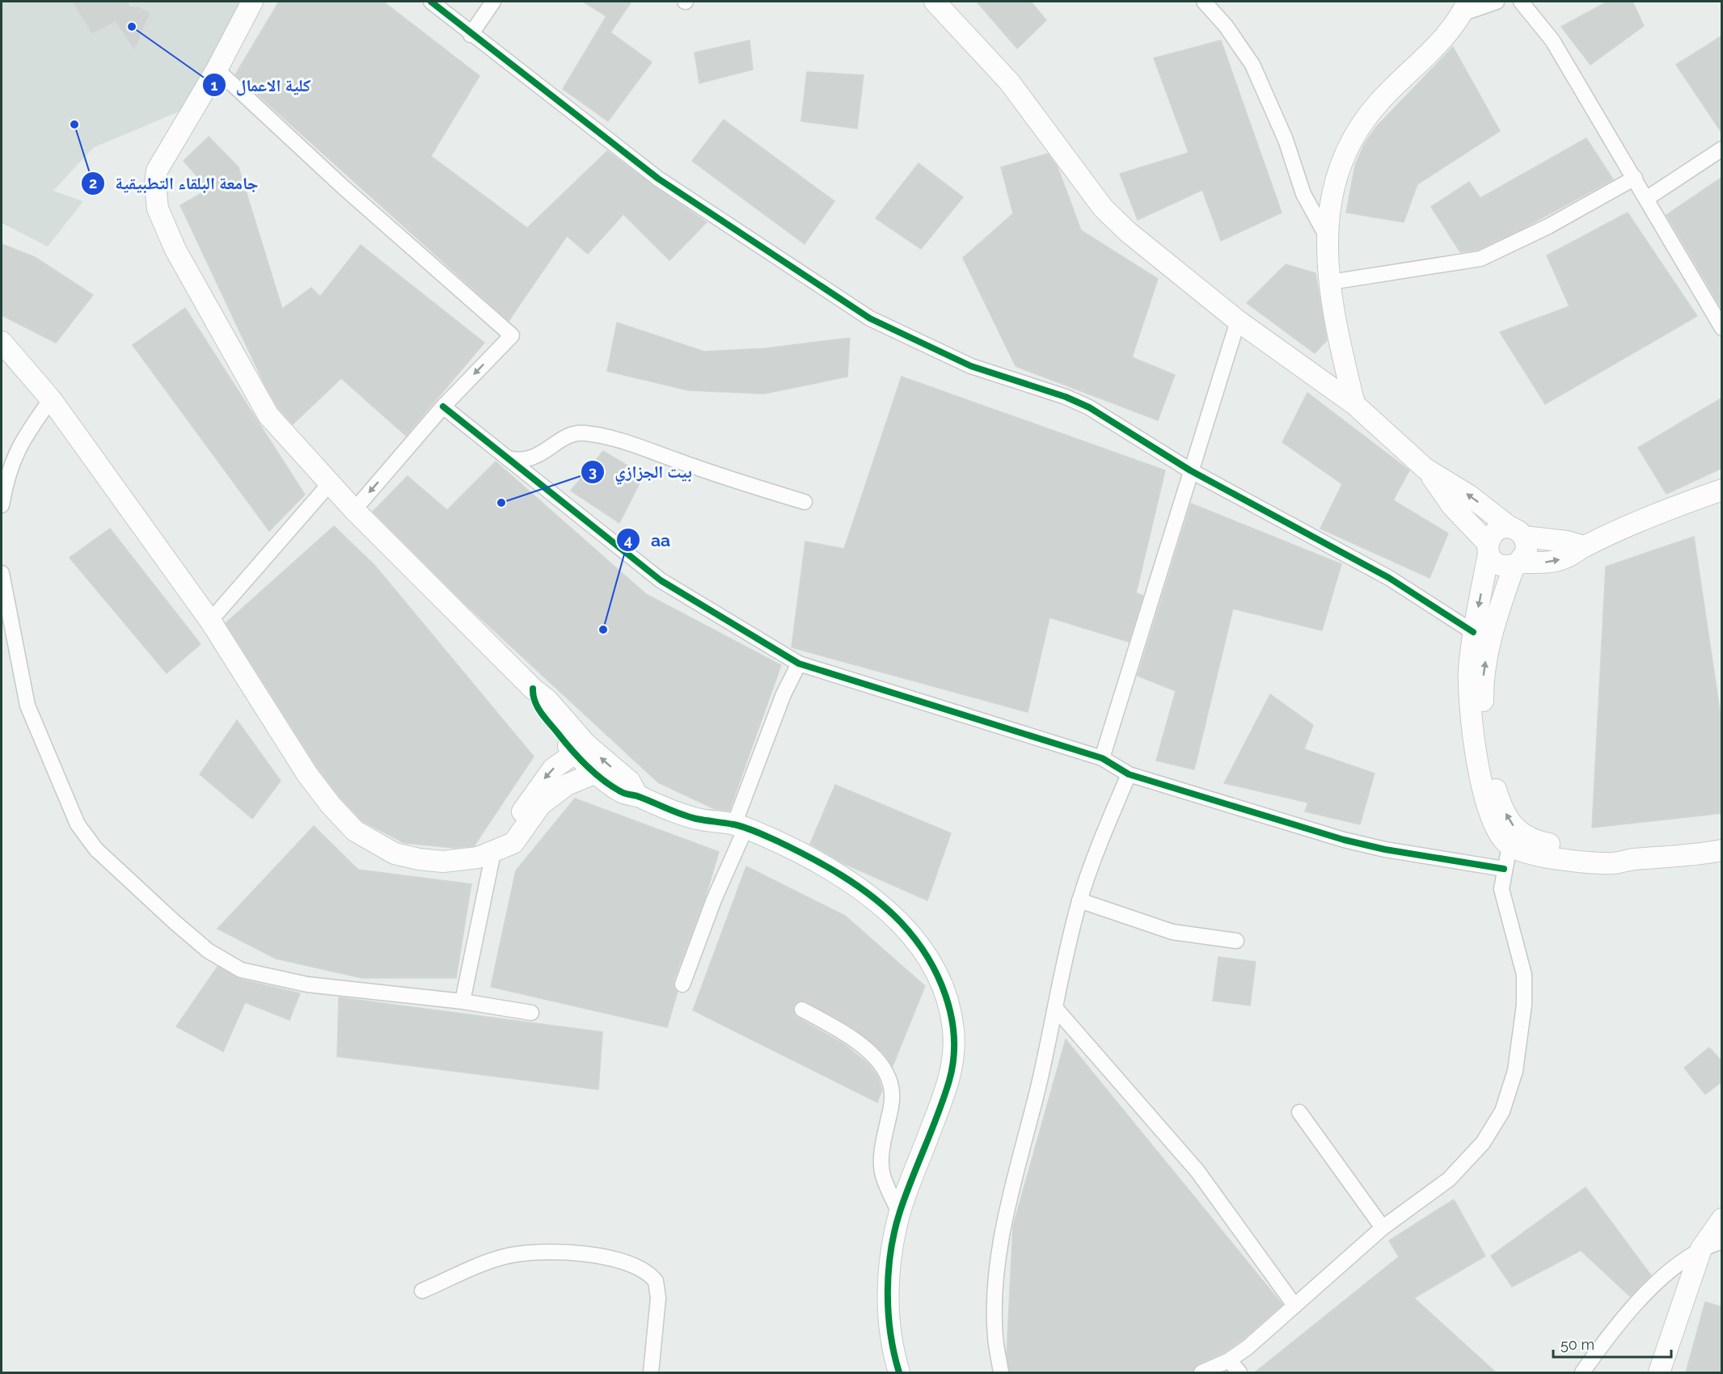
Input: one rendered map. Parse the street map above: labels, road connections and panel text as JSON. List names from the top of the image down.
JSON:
{
  "places": [
    "كلية الاعمال",
    "جامعة البلقاء التطبيقية",
    "بيت الجزازي",
    "aa"
  ],
  "scale_bar": "50 m"
}
